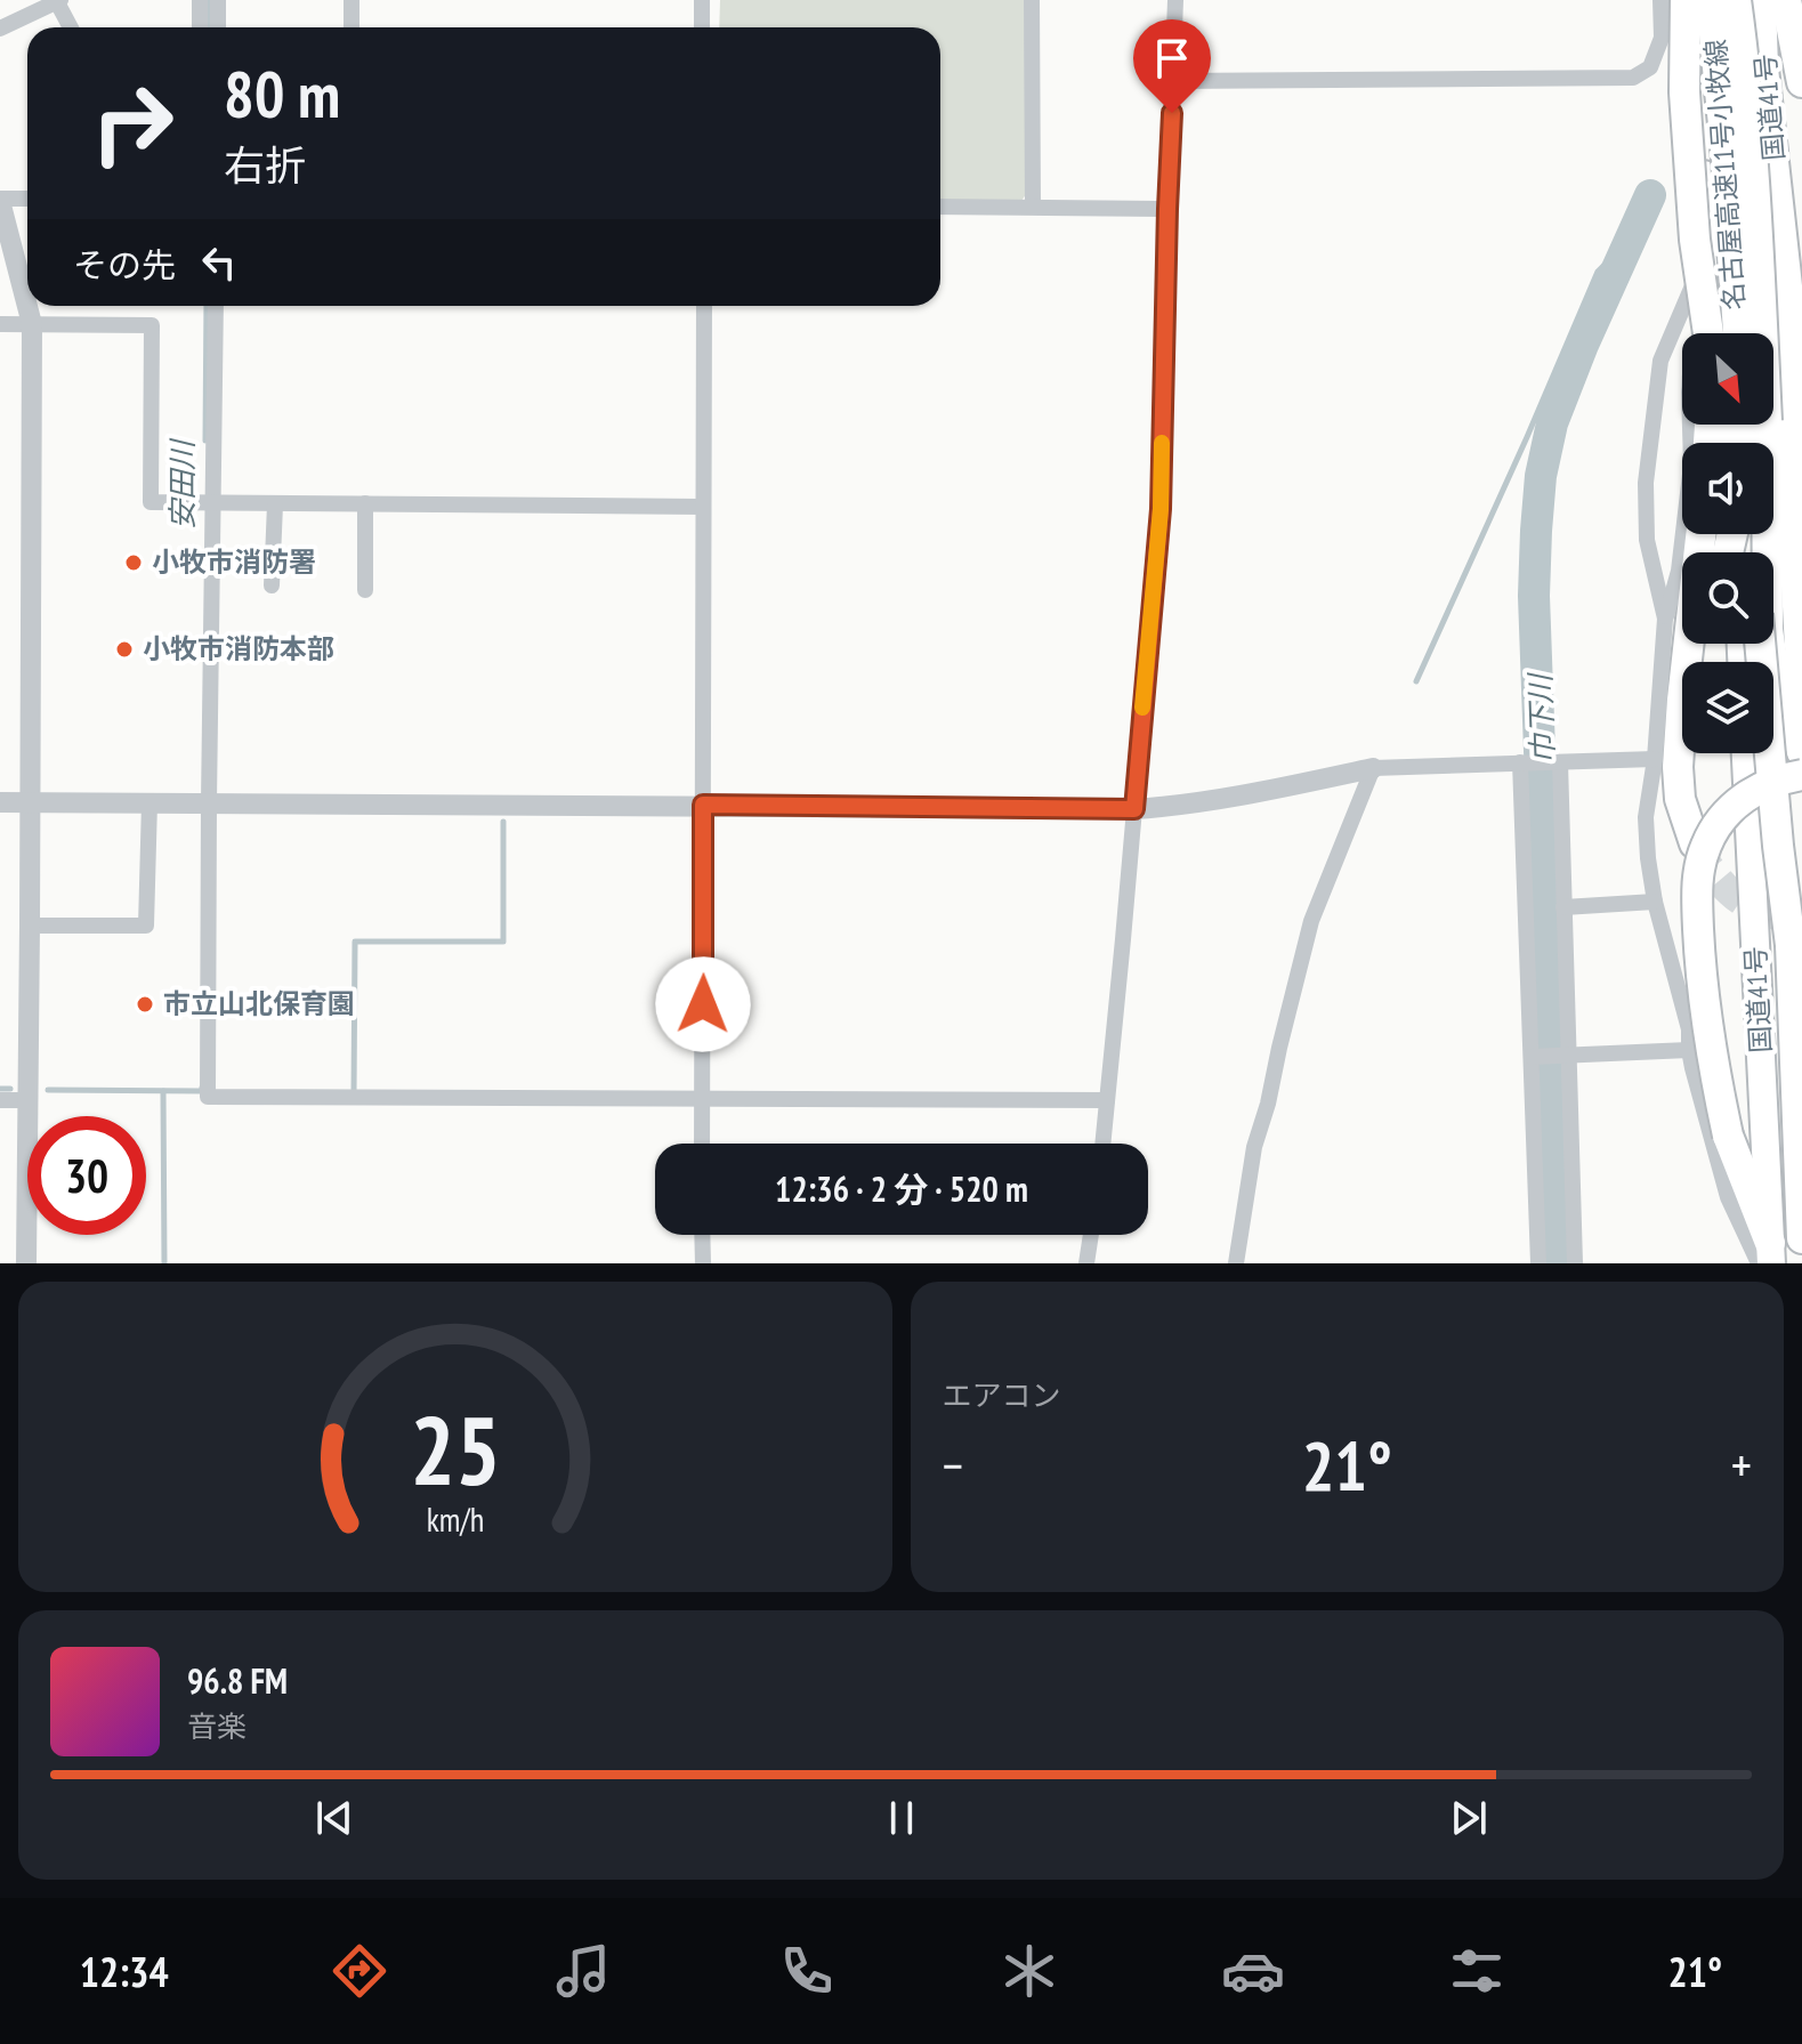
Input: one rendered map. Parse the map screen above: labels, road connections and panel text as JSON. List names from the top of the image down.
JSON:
{
  "streets": {
    "highway": ["国道41号", "名古屋高速11号小牧線"]
  },
  "water": ["安田川", "巾下川"],
  "places": ["小牧市消防署", "小牧市消防本部", "市立山北保育園"],
  "north": "bottom right",
  "page": {
    "turn": ["80 m", "右折"],
    "then": "その先",
    "limit": "30",
    "trip": "12:36 · 2 分 · 520 m",
    "tile": "エアコン",
    "heat": ["−", "21°", "+"],
    "song": ["96.8 FM", "音楽"],
    "tabs": ["12:34", "21°"],
    "gauge": ["25", "km/h"]
  }
}
